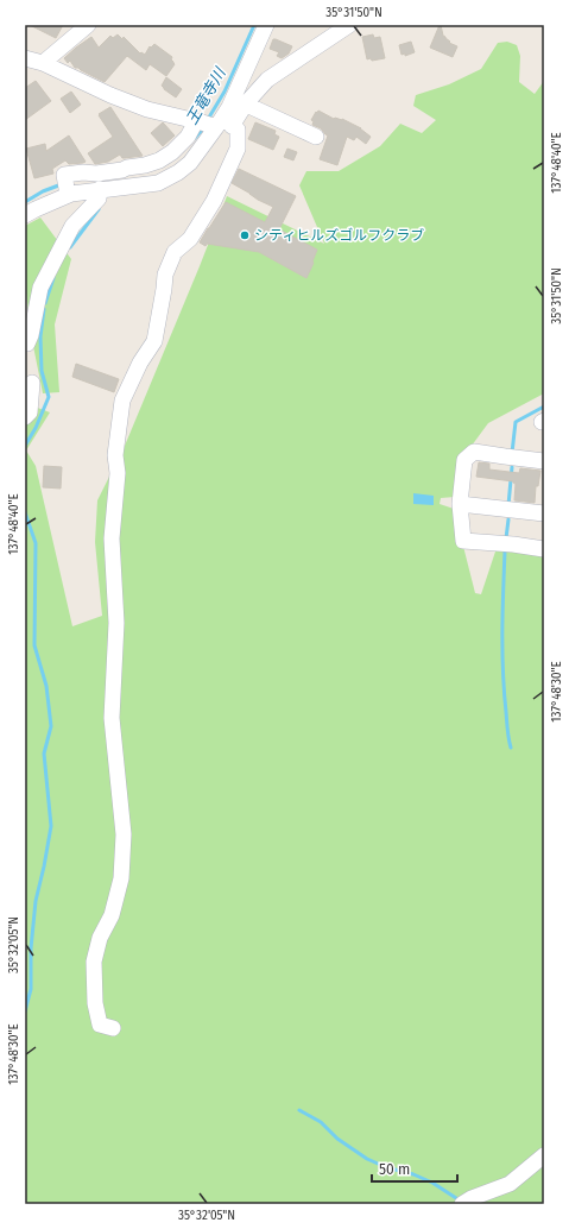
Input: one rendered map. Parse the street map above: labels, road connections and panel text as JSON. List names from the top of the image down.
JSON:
{
  "water": ["王竜寺川"],
  "places": ["シティヒルズゴルフクラブ"],
  "scale_bar": "50 m",
  "coordinates": [
    "35°31'50\"N",
    "137°48'40\"E",
    "137°48'30\"E",
    "35°32'05\"N"
  ]
}
